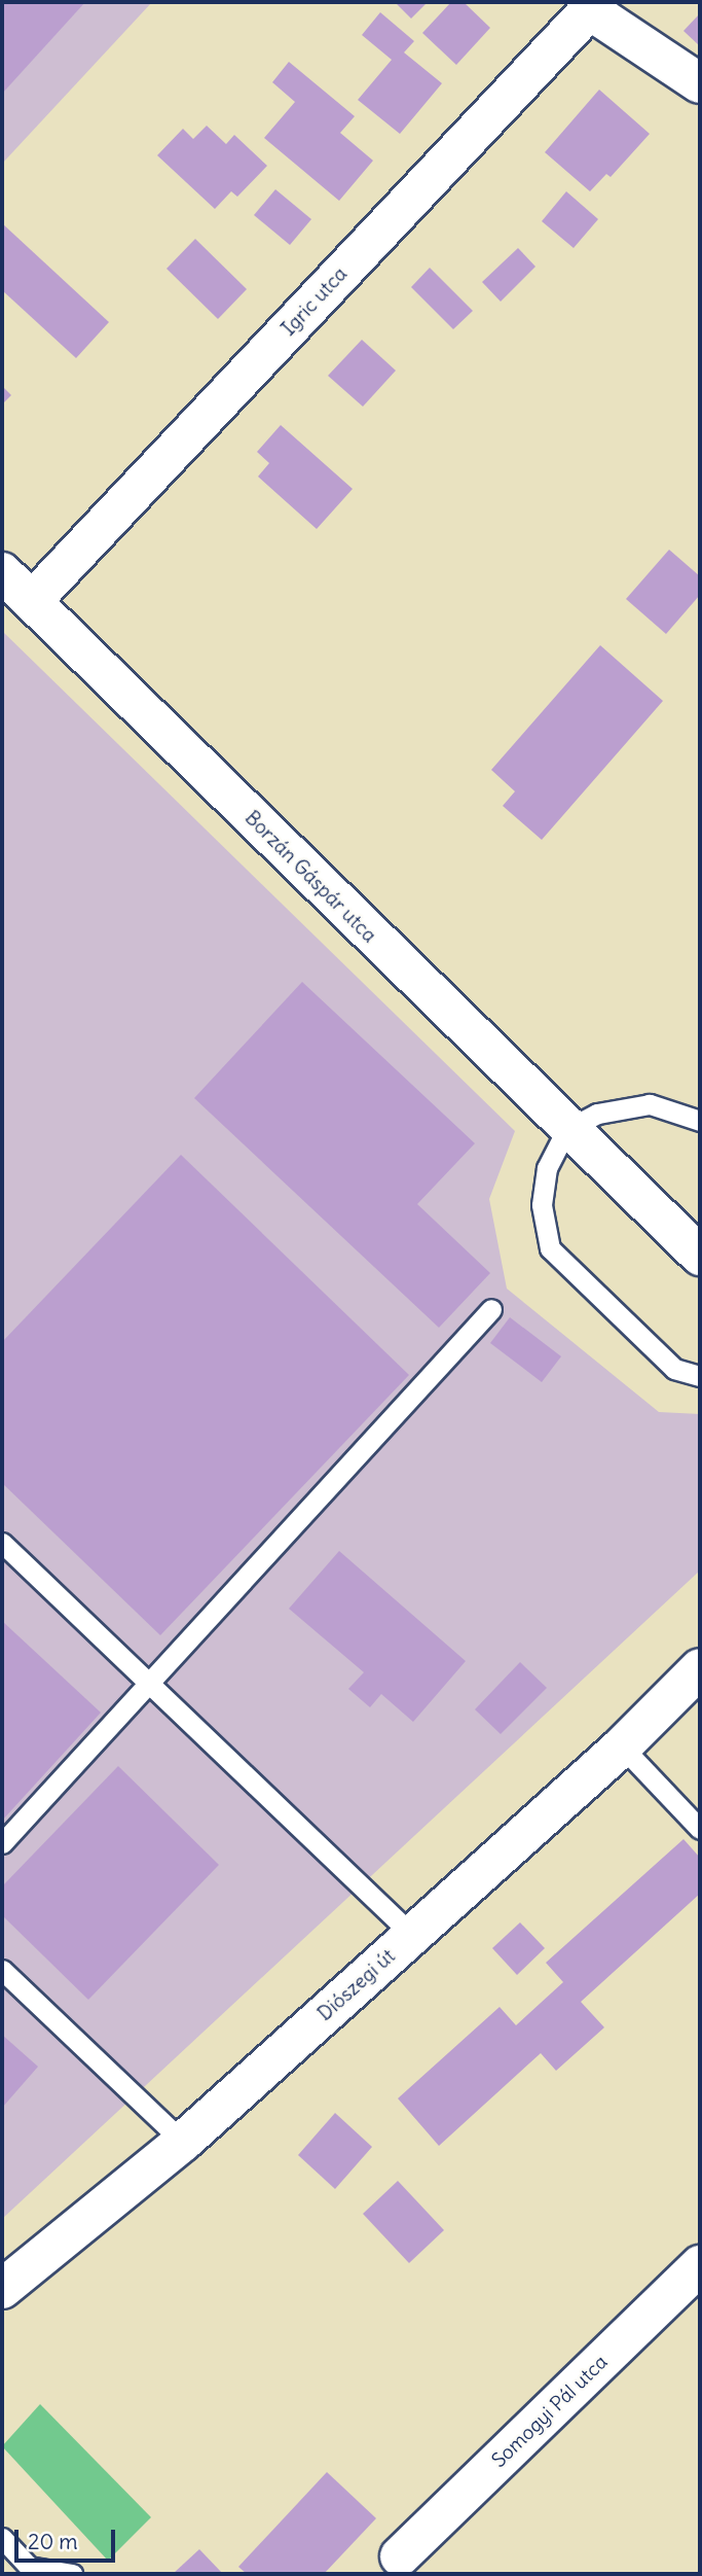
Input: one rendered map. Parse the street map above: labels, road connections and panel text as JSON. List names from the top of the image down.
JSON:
{
  "streets": {
    "street": [
      "Igric utca",
      "Borzán Gáspár utca",
      "Diószegi út",
      "Somogyi Pál utca"
    ]
  },
  "crossings": [
    ["Igric utca", "Borzán Gáspár utca"]
  ],
  "scale_bar": "20 m"
}
